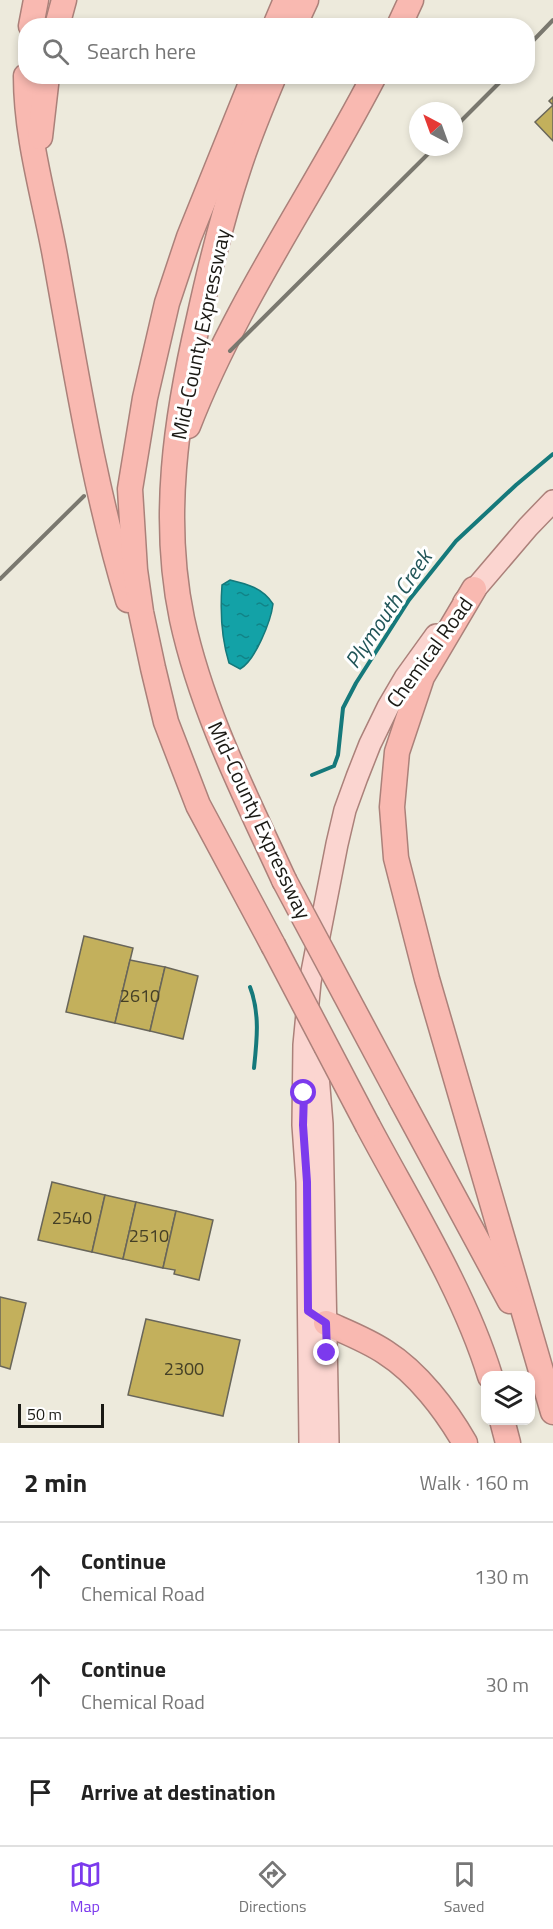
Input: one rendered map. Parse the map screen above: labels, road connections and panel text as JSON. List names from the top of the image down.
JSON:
{
  "streets": {
    "highway": ["Mid-County Expressway"],
    "main road": ["Chemical Road"]
  },
  "water": ["Plymouth Creek"],
  "house_numbers": [
    "2610",
    "2540",
    "2510",
    "2300"
  ],
  "scale_bar": "50 m",
  "north": "top left",
  "page": {
    "search": "Search here",
    "scale": "50 m",
    "heading": ["2 min", "Walk · 160 m"],
    "list": [
      ["Continue", "Chemical Road", "130 m"],
      ["Continue", "Chemical Road", "30 m"],
      "Arrive at destination"
    ],
    "nav": ["Map", "Directions", "Saved"]
  }
}
